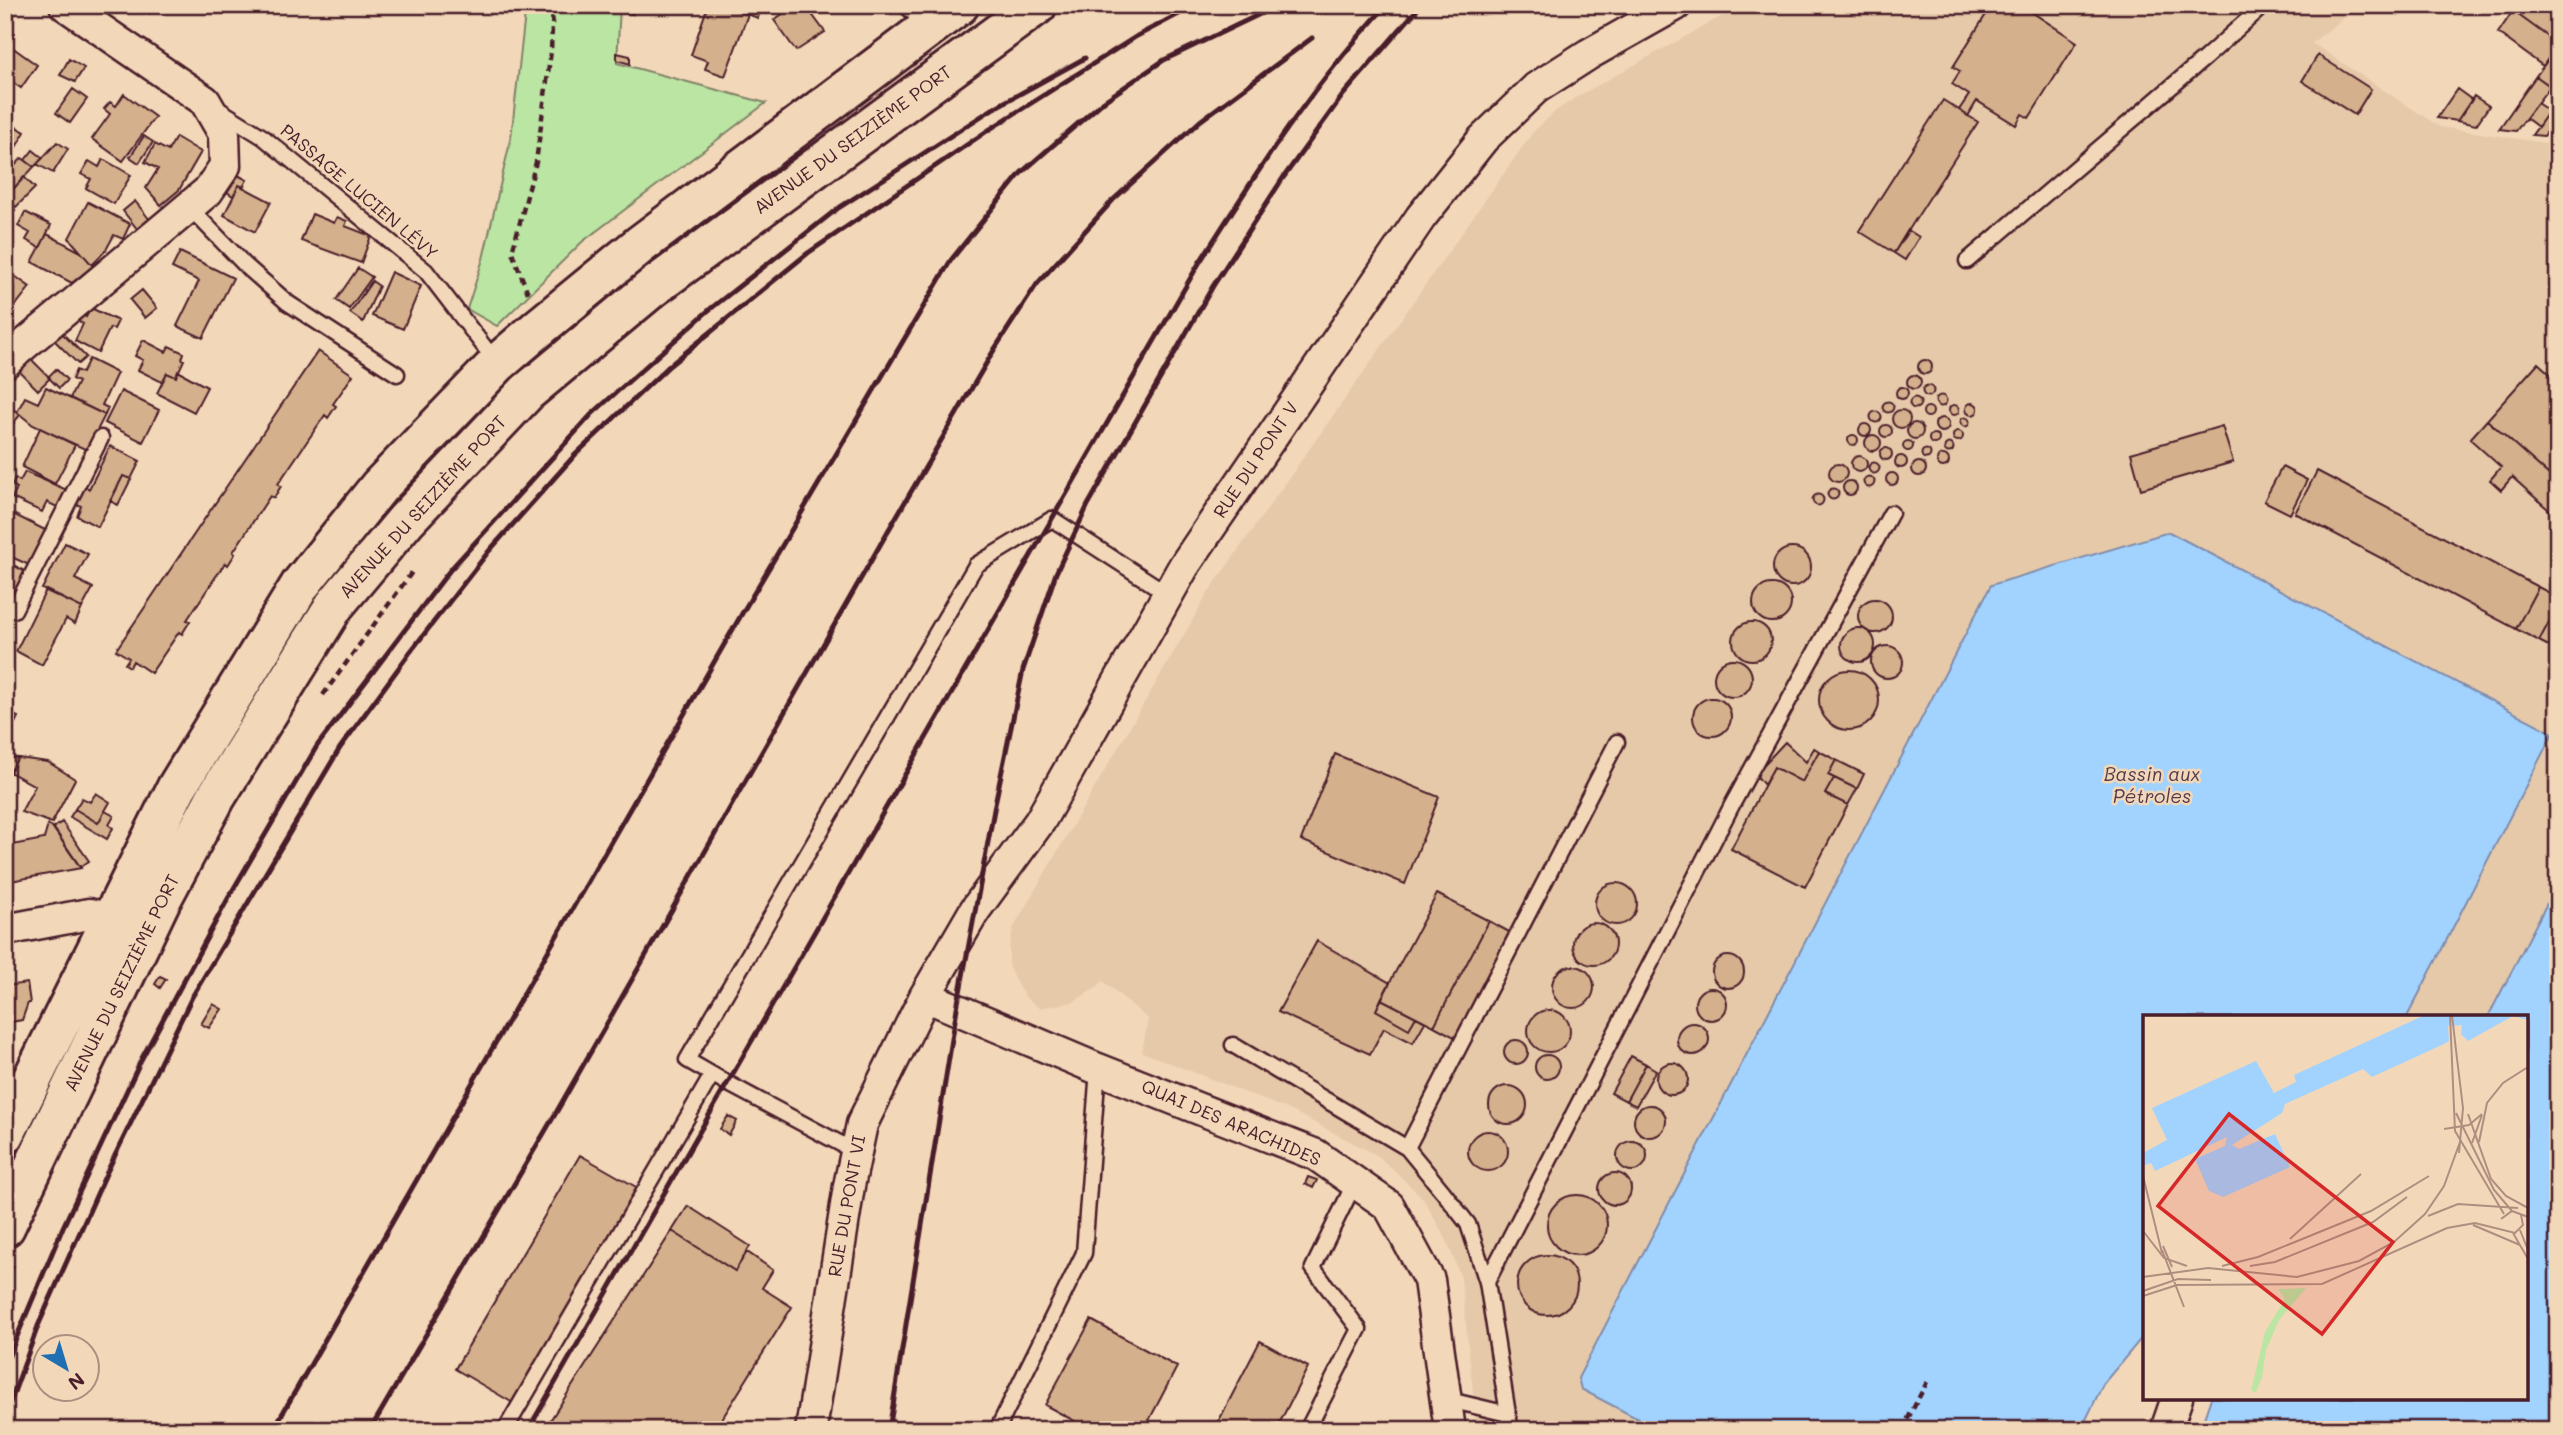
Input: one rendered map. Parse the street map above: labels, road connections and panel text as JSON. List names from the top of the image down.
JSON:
{
  "streets": {
    "main road": ["AVENUE DU SEIZIÈME PORT"],
    "street": ["RUE DU PONT V", "QUAI DES ARACHIDES", "RUE DU PONT VI"],
    "lane": ["PASSAGE LUCIEN LÉVY"]
  },
  "crossings": [
    ["RUE DU PONT V", "QUAI DES ARACHIDES"],
    ["RUE DU PONT V", "RUE DU PONT VI"],
    ["QUAI DES ARACHIDES", "RUE DU PONT VI"]
  ],
  "water": ["Bassin aux Pétroles"],
  "north": "bottom right"
}
